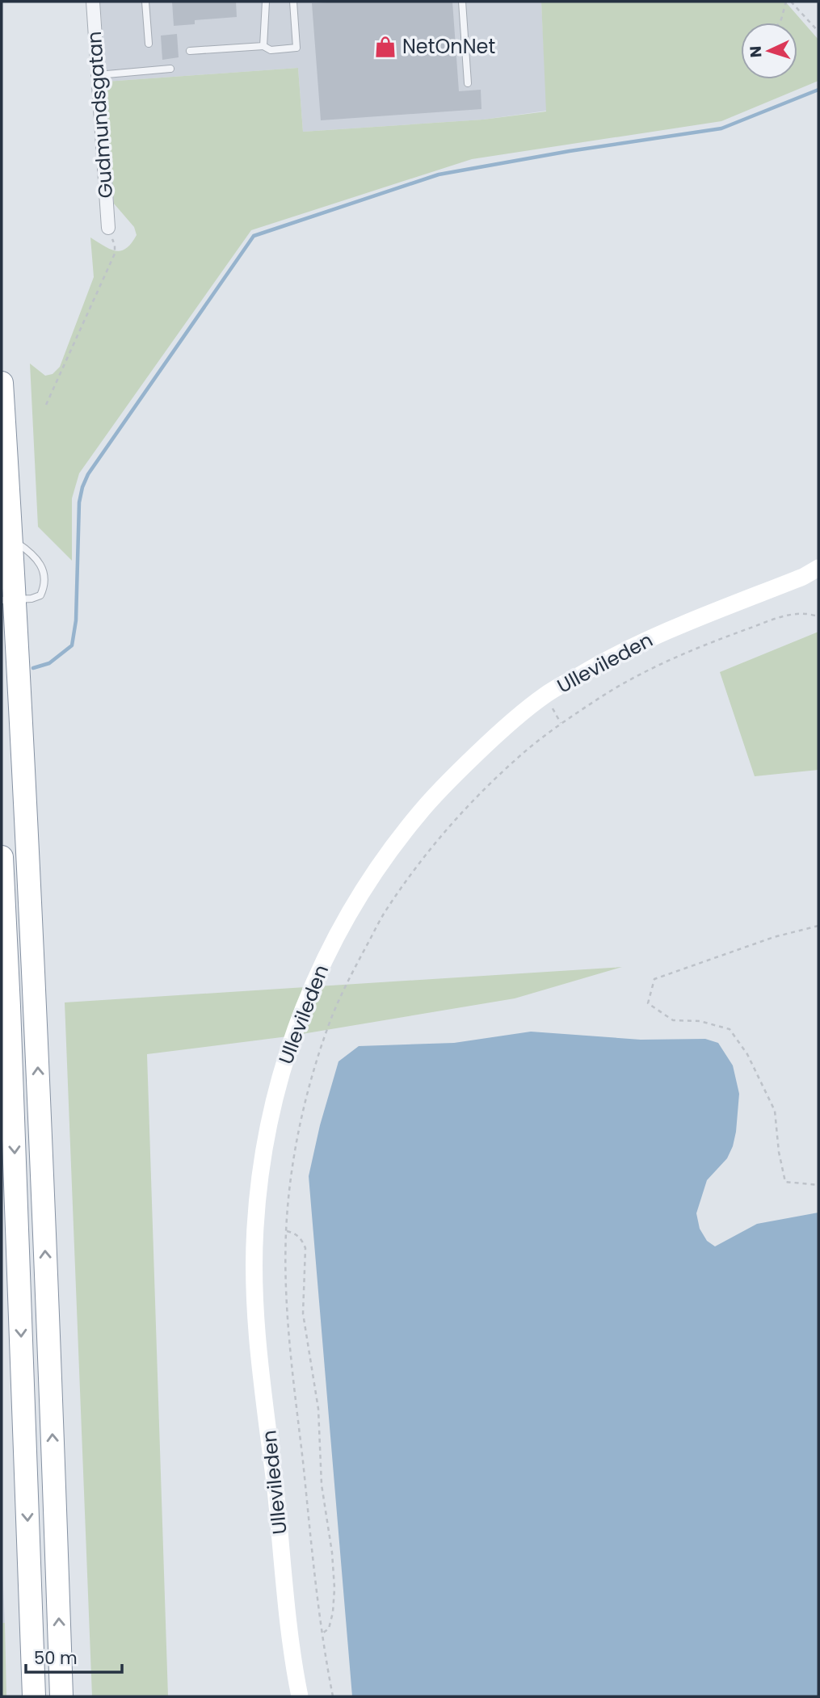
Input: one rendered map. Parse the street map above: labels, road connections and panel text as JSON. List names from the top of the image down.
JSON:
{
  "streets": {
    "main road": ["Ullevileden"],
    "street": ["Gudmundsgatan"]
  },
  "places": {
    "shop": ["NetOnNet"]
  },
  "scale_bar": "50 m",
  "north": "left"
}
